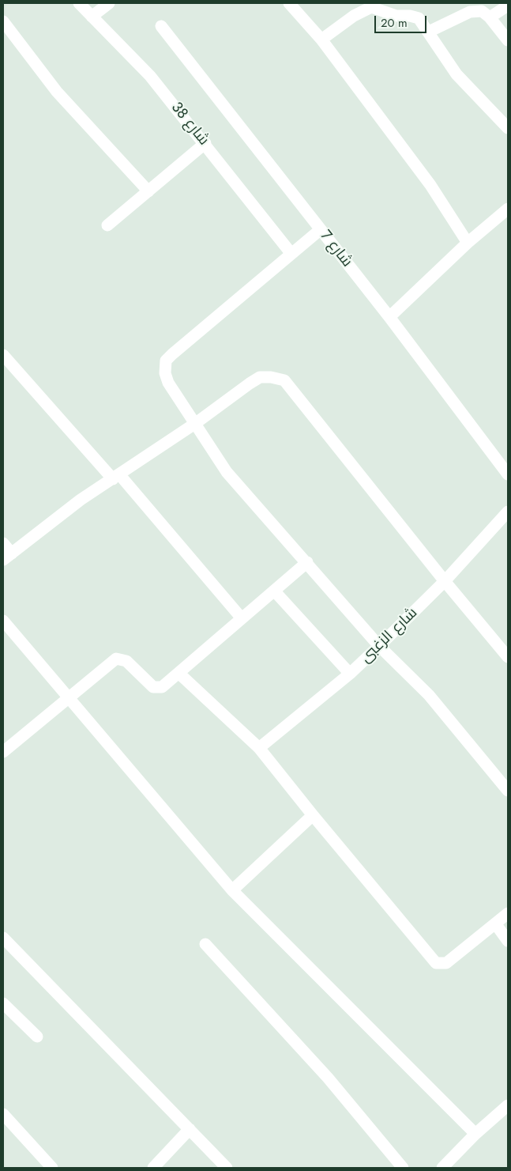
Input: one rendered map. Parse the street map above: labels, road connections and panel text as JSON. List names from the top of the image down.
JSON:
{
  "streets": {
    "street": ["شارع 38", "شارع 7", "شارع الزغبى"]
  },
  "scale_bar": "20 m"
}
